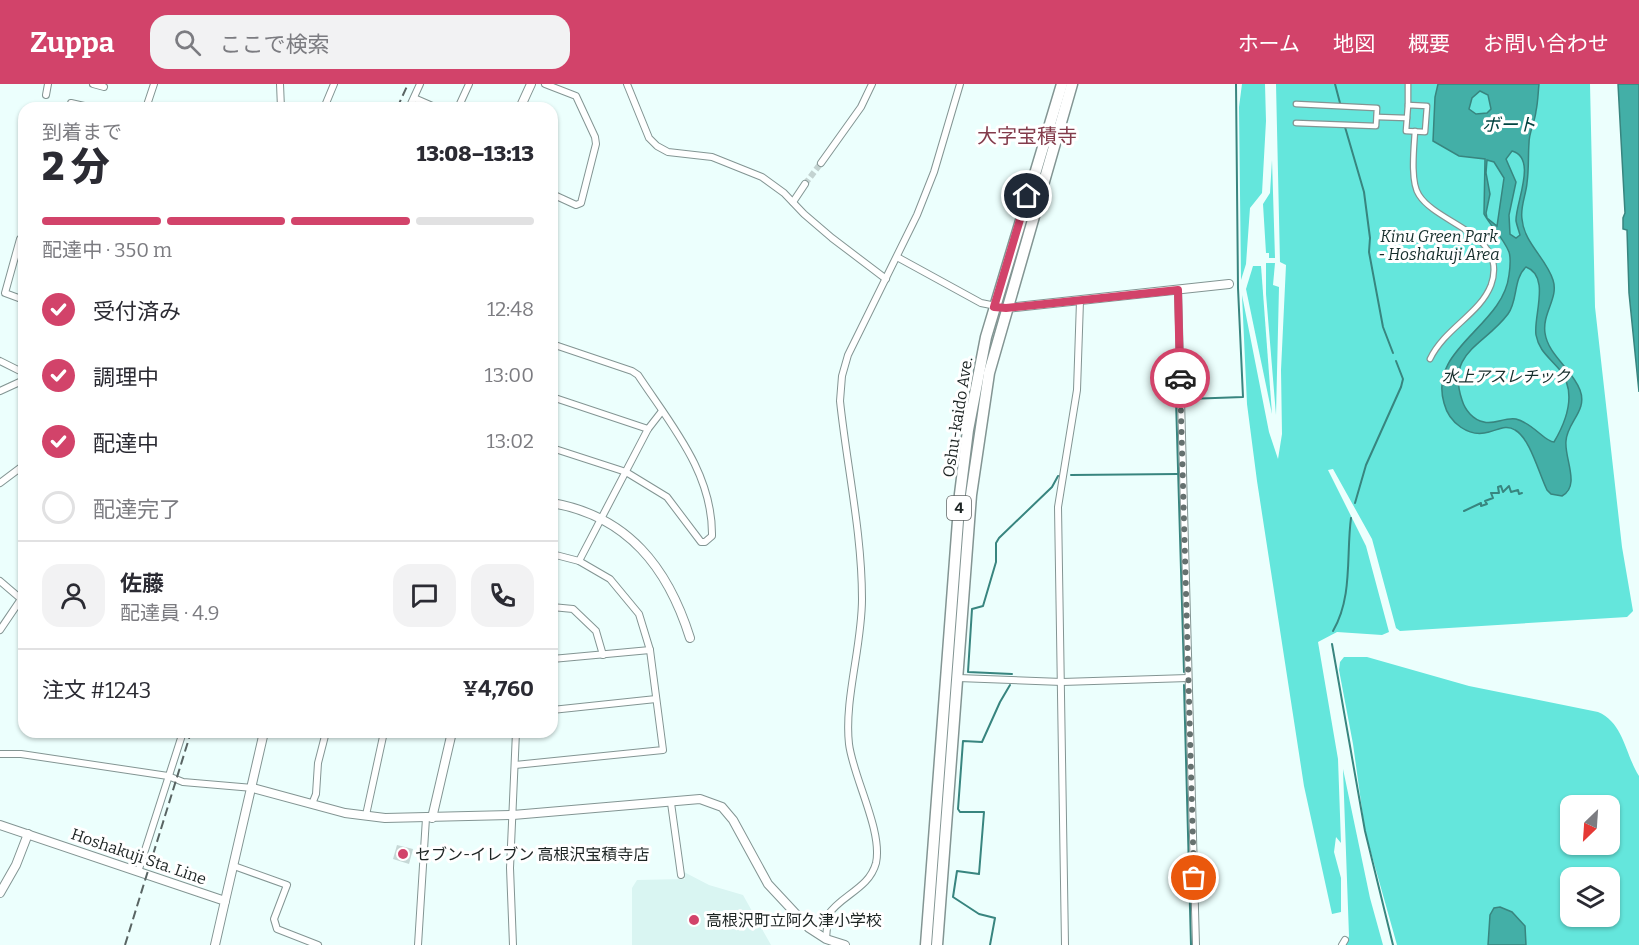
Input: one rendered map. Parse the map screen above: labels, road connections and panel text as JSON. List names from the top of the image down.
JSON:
{
  "streets": {
    "highway": ["Oshu-kaido Ave.", "4"],
    "main road": ["Hoshakuji Sta. Line"]
  },
  "districts": ["大字宝積寺"],
  "water": ["ボート"],
  "parks": ["Kinu Green Park - Hoshakuji Area", "水上アスレチック"],
  "places": ["セブン-イレブン 高根沢宝積寺店", "高根沢町立阿久津小学校"],
  "north": "bottom left",
  "page": {
    "header": "Zuppa",
    "search": "ここで検索",
    "nav": [
      "ホーム",
      "地図",
      "概要",
      "お問い合わせ"
    ],
    "heading": ["2 分", "到着まで", "13:08–13:13"],
    "panel": [
      "佐藤",
      "配達員 · 4.9",
      "注文 #1243",
      "¥4,760"
    ],
    "bar": "配達中 · 350 m",
    "list": [
      ["受付済み", "12:48"],
      ["調理中", "13:00"],
      ["配達中", "13:02"],
      "配達完了"
    ]
  }
}
